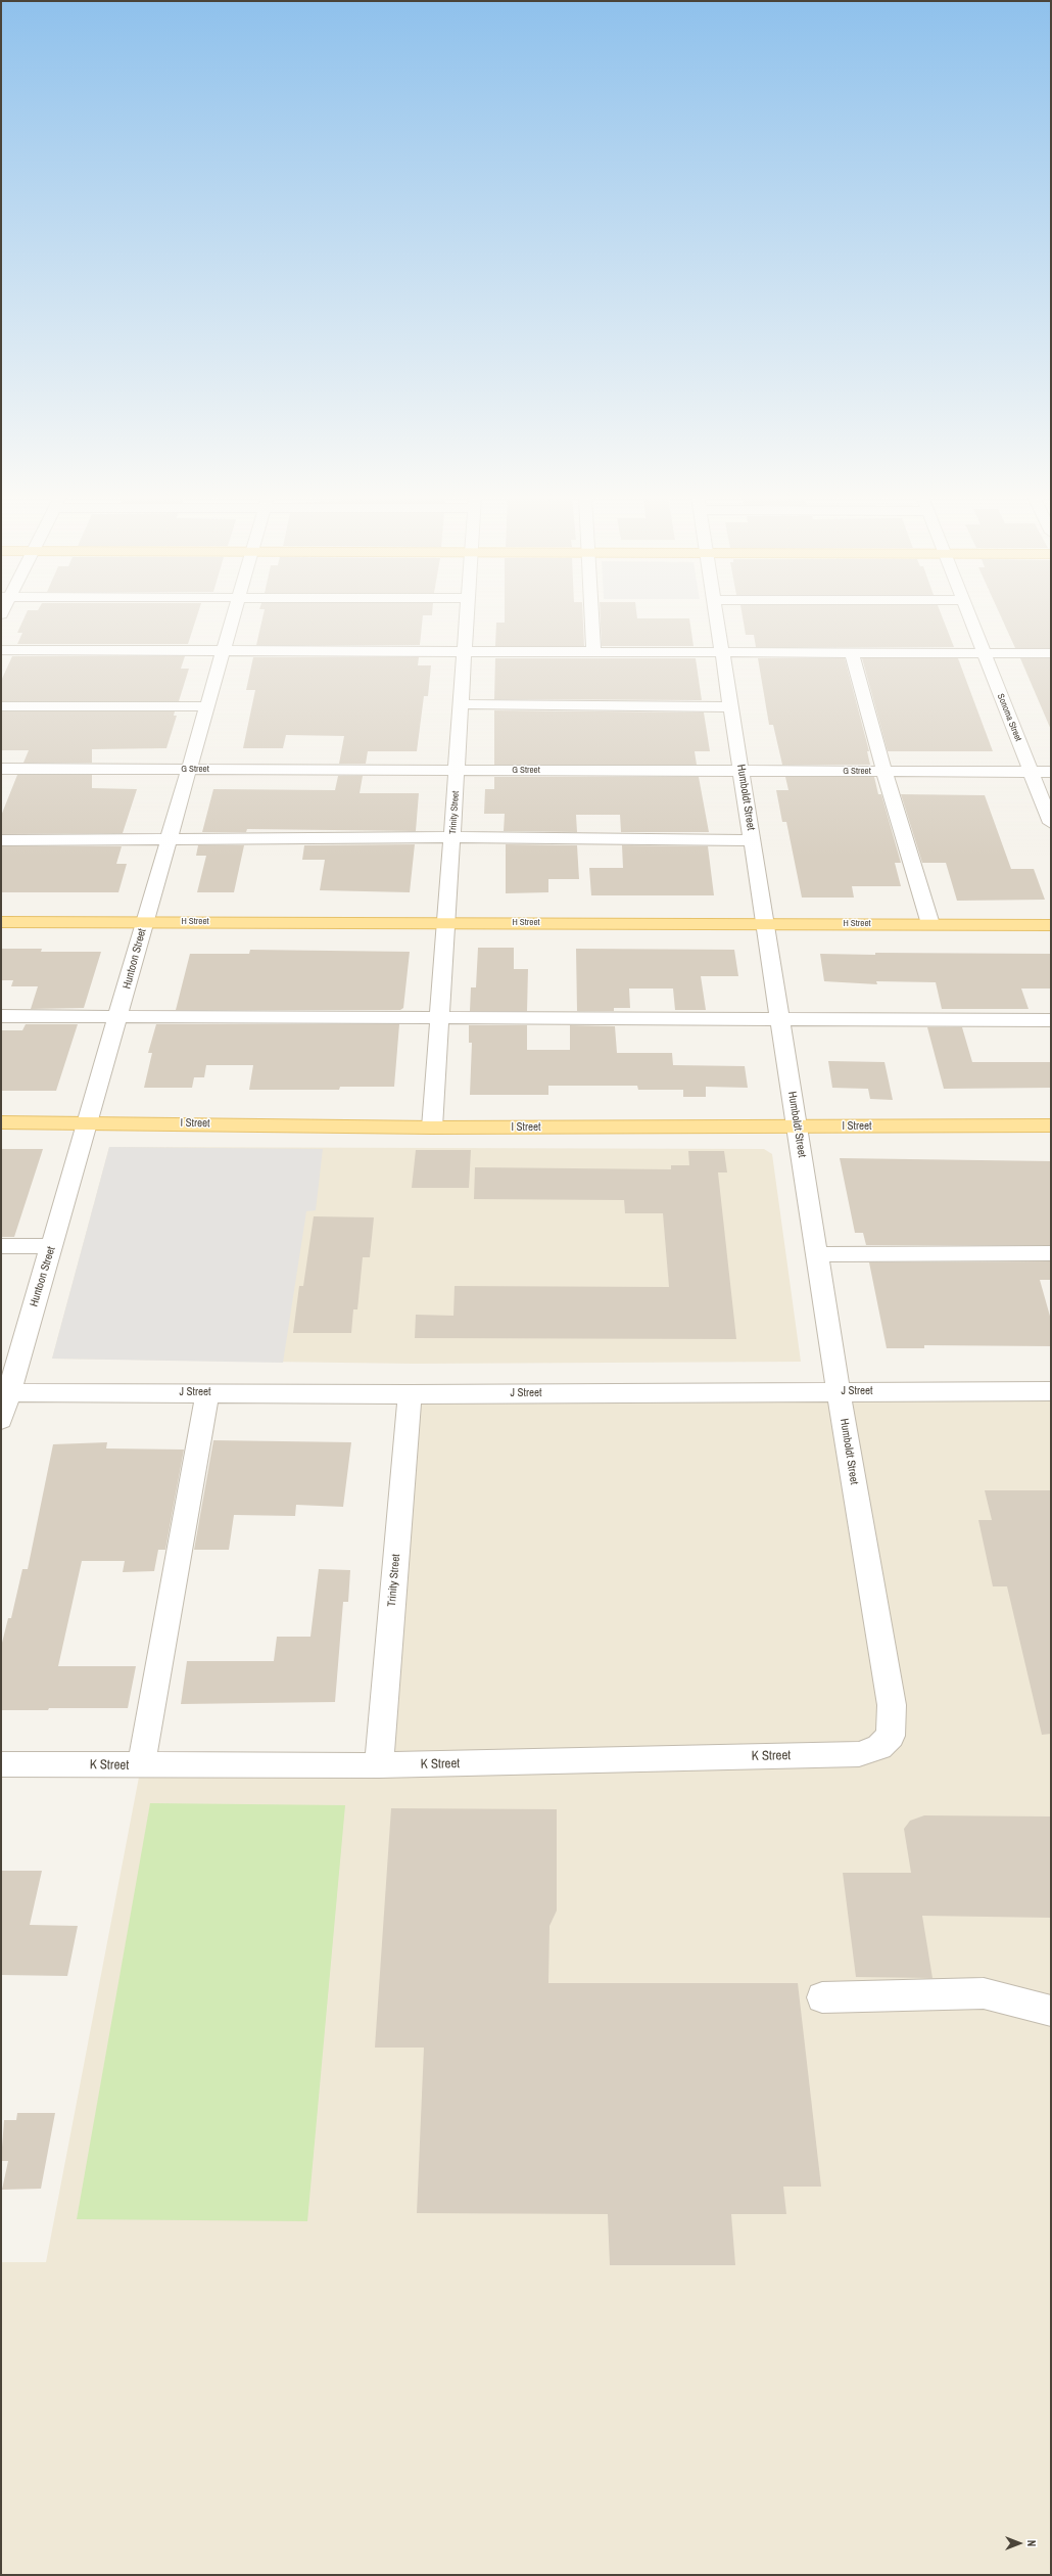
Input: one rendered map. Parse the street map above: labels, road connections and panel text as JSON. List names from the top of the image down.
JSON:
{
  "streets": {
    "main road": ["H Street", "I Street"],
    "street": [
      "Sonoma Street",
      "G Street",
      "Humboldt Street",
      "Trinity Street",
      "Huntoon Street",
      "J Street",
      "K Street"
    ]
  },
  "crossings": [
    ["Sonoma Street", "G Street"],
    ["G Street", "Humboldt Street"],
    ["G Street", "Trinity Street"],
    ["G Street", "Huntoon Street"],
    ["Humboldt Street", "H Street"],
    ["Humboldt Street", "I Street"],
    ["Humboldt Street", "J Street"],
    ["Humboldt Street", "K Street"],
    ["Trinity Street", "H Street"],
    ["Trinity Street", "I Street"],
    ["Trinity Street", "J Street"],
    ["Trinity Street", "K Street"],
    ["H Street", "Huntoon Street"],
    ["Huntoon Street", "I Street"],
    ["Huntoon Street", "J Street"]
  ],
  "north": "right"
}
